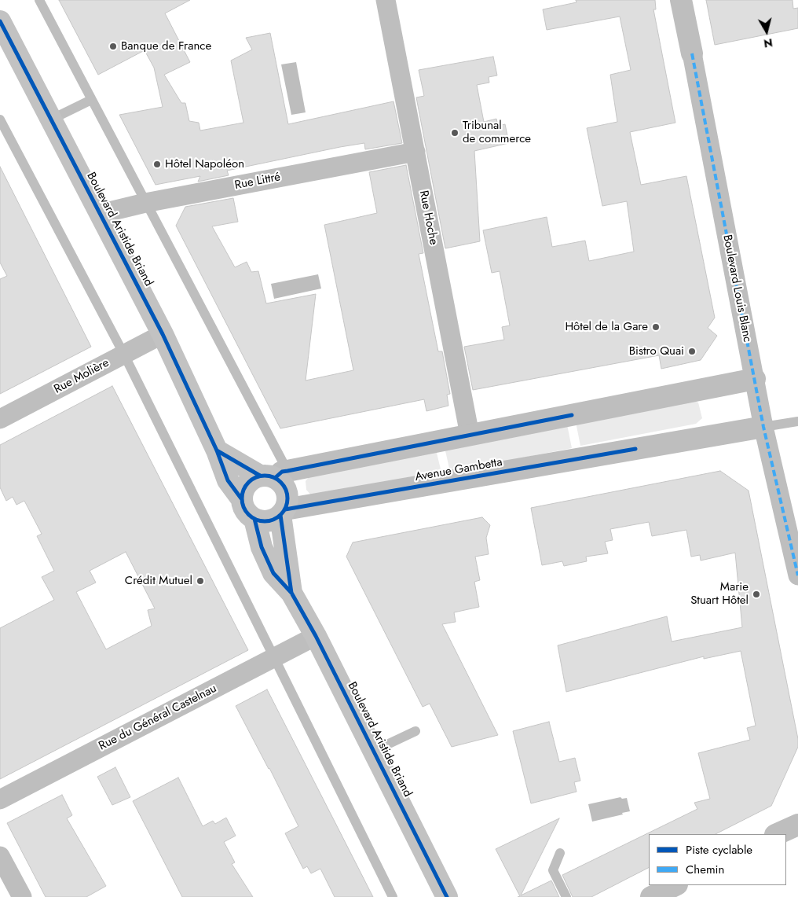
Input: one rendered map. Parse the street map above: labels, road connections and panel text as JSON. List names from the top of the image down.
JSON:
{
  "streets": {
    "main road": ["Boulevard Aristide Briand"],
    "street": [
      "Rue Littré",
      "Rue Hoche",
      "Boulevard Louis Blanc",
      "Rue Molière",
      "Avenue Gambetta",
      "Rue du Général Castelnau"
    ]
  },
  "crossings": [
    ["Rue Littré", "Rue Hoche"],
    ["Rue Littré", "Boulevard Aristide Briand"],
    ["Boulevard Aristide Briand", "Rue Molière"],
    ["Boulevard Aristide Briand", "Avenue Gambetta"],
    ["Boulevard Aristide Briand", "Rue du Général Castelnau"],
    ["Boulevard Louis Blanc", "Avenue Gambetta"]
  ],
  "places": [
    "Banque de France",
    "Tribunal de commerce",
    "Hôtel Napoléon",
    "Hôtel de la Gare",
    "Bistro Quai",
    "Crédit Mutuel",
    "Marie Stuart Hôtel"
  ],
  "legend": ["Piste cyclable", "Chemin"],
  "north": "bottom"
}
